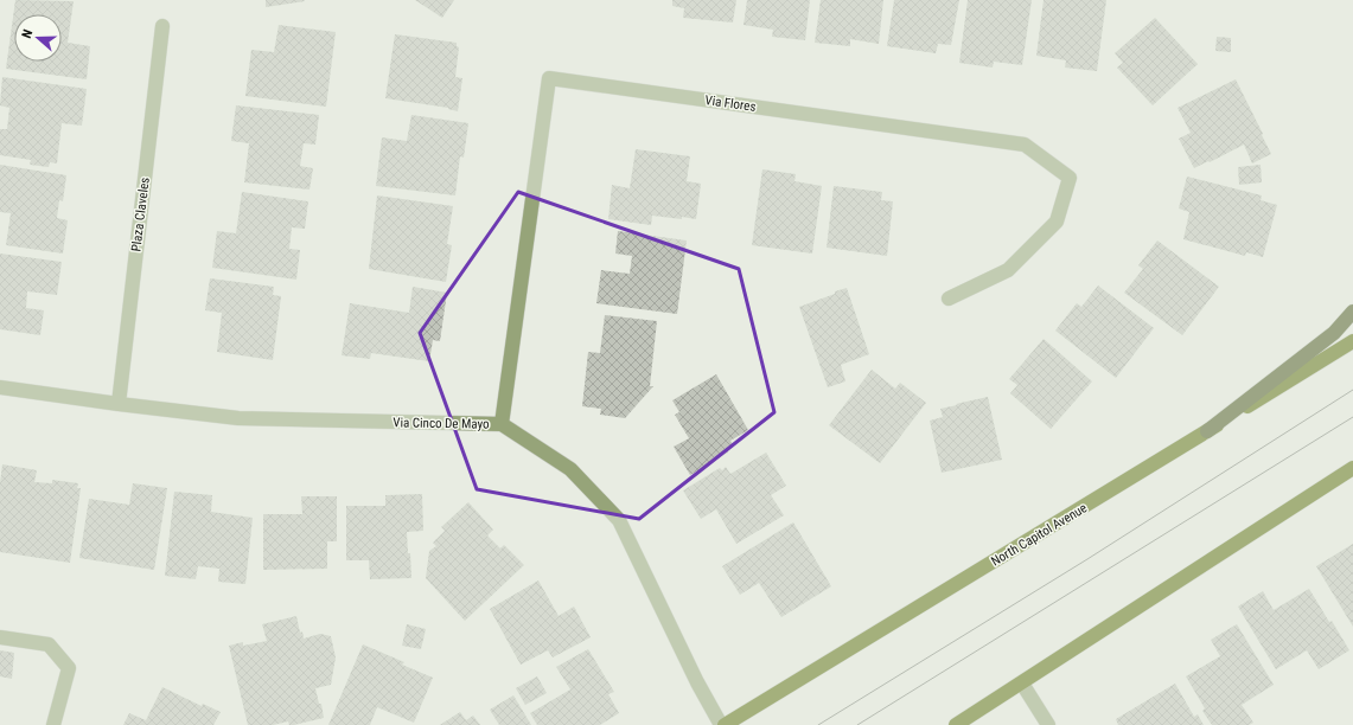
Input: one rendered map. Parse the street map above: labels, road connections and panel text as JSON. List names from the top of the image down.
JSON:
{
  "streets": {
    "main road": ["North Capitol Avenue"],
    "street": ["Via Flores", "Plaza Claveles", "Via Cinco De Mayo"]
  },
  "crossings": [
    ["Via Flores", "Via Cinco De Mayo"],
    ["Plaza Claveles", "Via Cinco De Mayo"],
    ["Via Cinco De Mayo", "North Capitol Avenue"]
  ],
  "north": "left"
}
